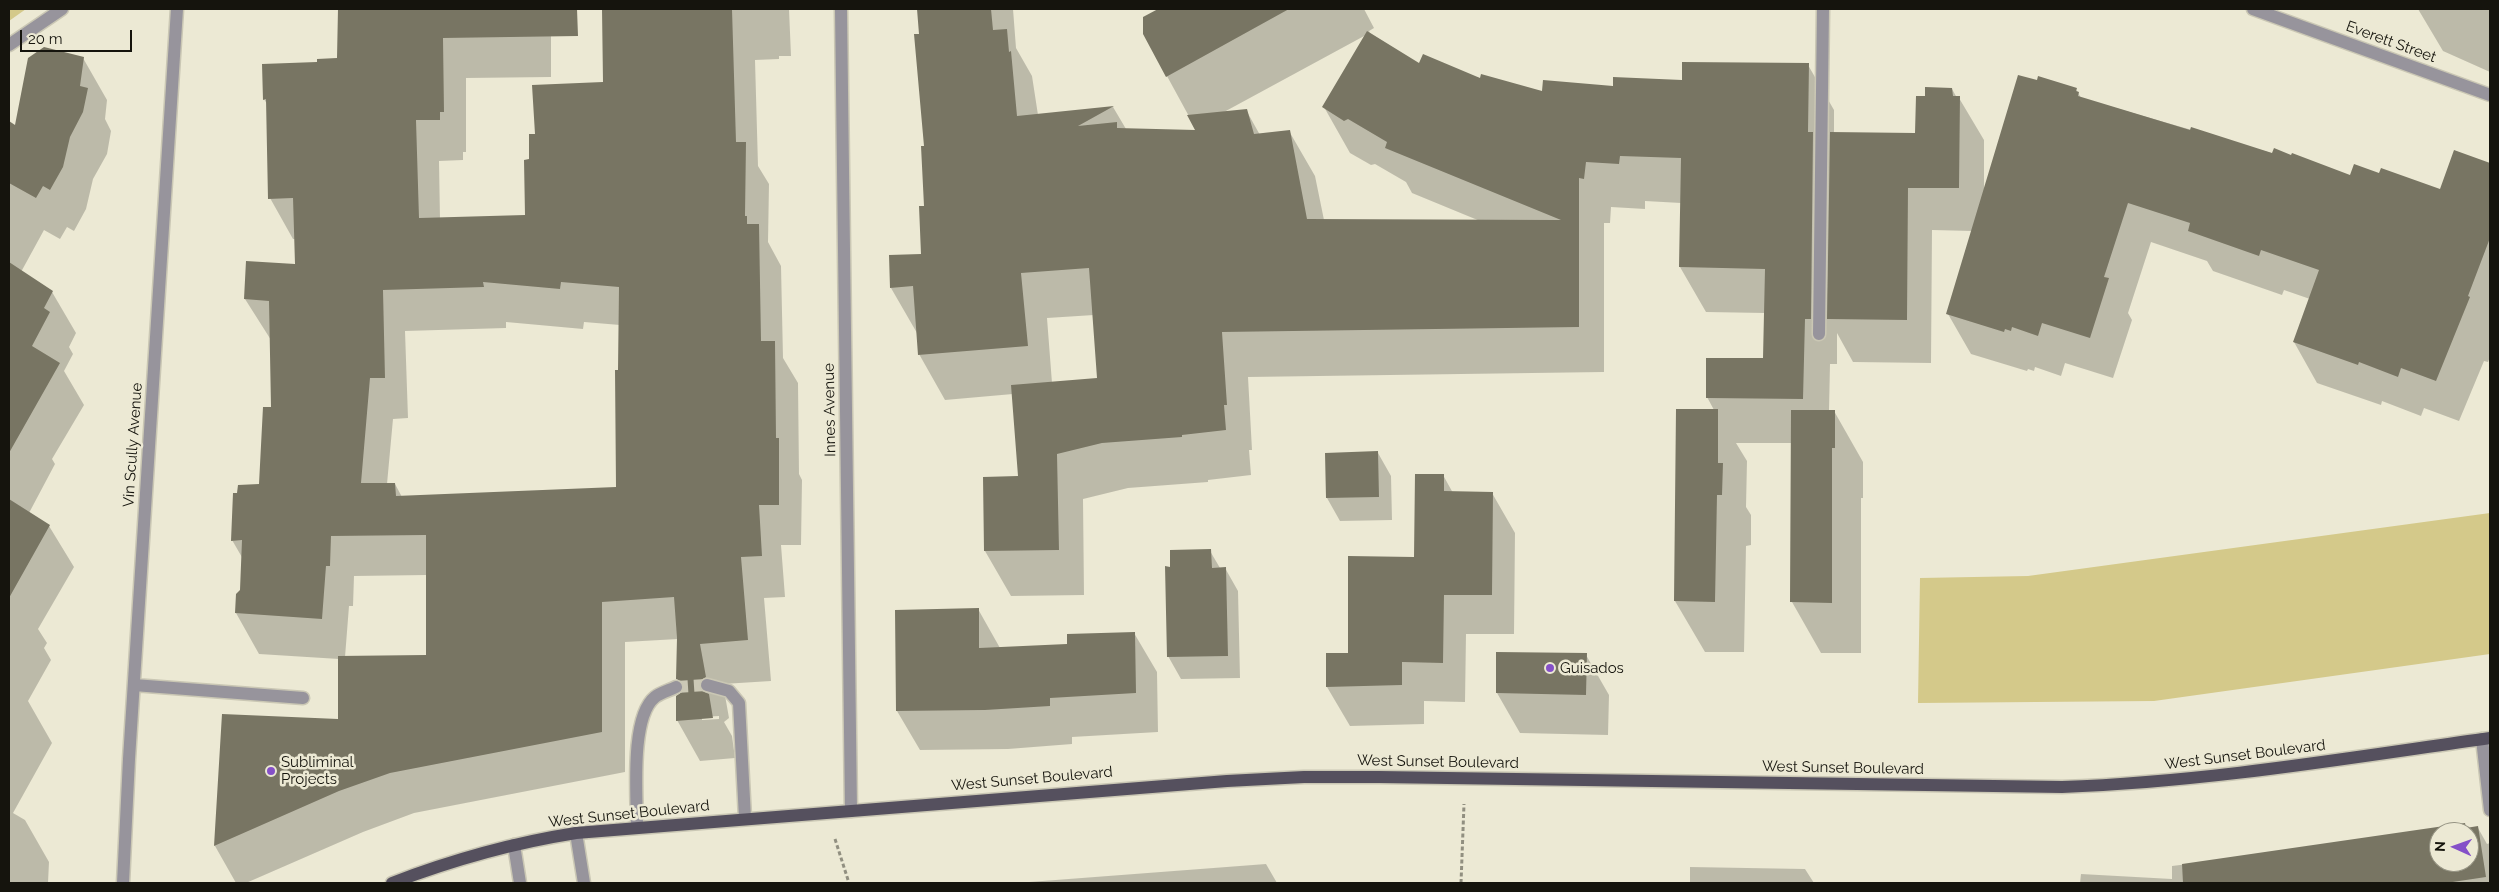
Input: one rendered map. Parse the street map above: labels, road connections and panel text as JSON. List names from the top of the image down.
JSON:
{
  "streets": {
    "main road": ["West Sunset Boulevard"],
    "street": ["Everett Street", "Innes Avenue", "Vin Scully Avenue"]
  },
  "crossings": [
    ["Innes Avenue", "West Sunset Boulevard"]
  ],
  "places": ["Guisados", "Subliminal Projects"],
  "scale_bar": "20 m",
  "north": "left"
}
